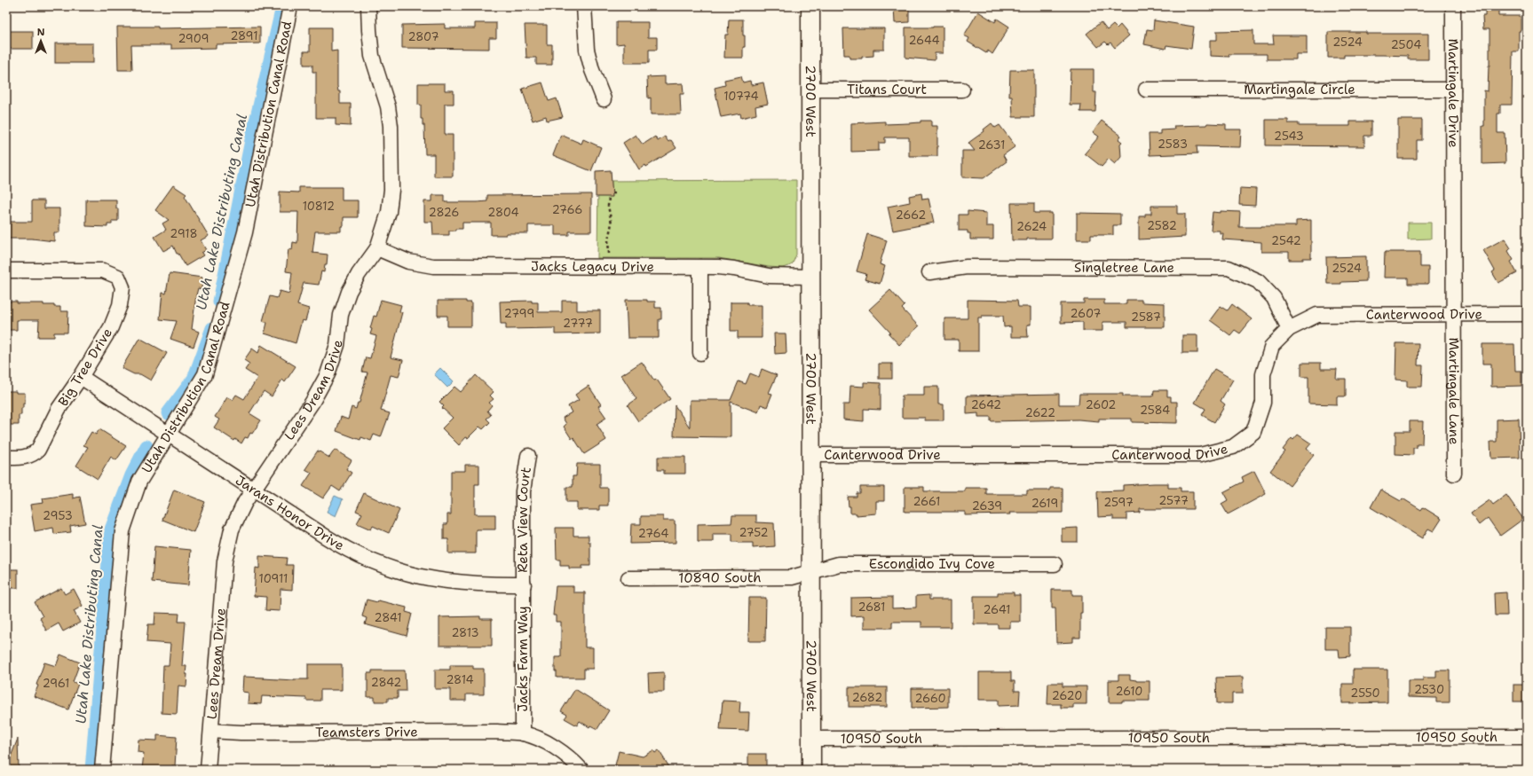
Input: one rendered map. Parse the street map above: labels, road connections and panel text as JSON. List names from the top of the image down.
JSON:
{
  "streets": {
    "main road": ["2700 West"],
    "street": [
      "Titans Court",
      "Martingale Circle",
      "Martingale Drive",
      "Utah Distribution Canal Road",
      "Jacks Legacy Drive",
      "Singletree Lane",
      "Canterwood Drive",
      "Big Tree Drive",
      "Lees Dream Drive",
      "Martingale Lane",
      "Jarans Honor Drive",
      "Reta View Court",
      "Escondido Ivy Cove",
      "10890 South",
      "Jacks Farm Way",
      "Teamsters Drive",
      "10950 South"
    ]
  },
  "crossings": [
    ["Titans Court", "2700 West"],
    ["Martingale Circle", "Martingale Drive"],
    ["Martingale Drive", "Martingale Lane"],
    ["2700 West", "Jacks Legacy Drive"],
    ["2700 West", "Canterwood Drive"],
    ["2700 West", "Escondido Ivy Cove"],
    ["2700 West", "10890 South"],
    ["2700 West", "10950 South"],
    ["Utah Distribution Canal Road", "Jarans Honor Drive"],
    ["Jacks Legacy Drive", "Lees Dream Drive"],
    ["Singletree Lane", "Canterwood Drive"],
    ["Canterwood Drive", "Martingale Lane"],
    ["Big Tree Drive", "Jarans Honor Drive"],
    ["Lees Dream Drive", "Jarans Honor Drive"],
    ["Lees Dream Drive", "Teamsters Drive"],
    ["Jarans Honor Drive", "Reta View Court"],
    ["Jarans Honor Drive", "Jacks Farm Way"],
    ["Reta View Court", "Jacks Farm Way"],
    ["Escondido Ivy Cove", "10890 South"],
    ["Jacks Farm Way", "Teamsters Drive"]
  ],
  "water": ["Utah Lake Distributing Canal"],
  "house_numbers": [
    "2891",
    "2807",
    "2909",
    "2644",
    "2524",
    "2504",
    "10774",
    "2543",
    "2583",
    "2631",
    "10812",
    "2766",
    "2826",
    "2804",
    "2662",
    "2582",
    "2624",
    "2918",
    "2542",
    "2524",
    "2799",
    "2607",
    "2587",
    "2777",
    "2642",
    "2602",
    "2584",
    "2622",
    "2577",
    "2661",
    "2597",
    "2619",
    "2639",
    "2953",
    "2752",
    "2764",
    "10911",
    "2681",
    "2641",
    "2841",
    "2813",
    "2814",
    "2842",
    "2961",
    "2530",
    "2610",
    "2550",
    "2620",
    "2682",
    "2660"
  ],
  "north": "top"
}
